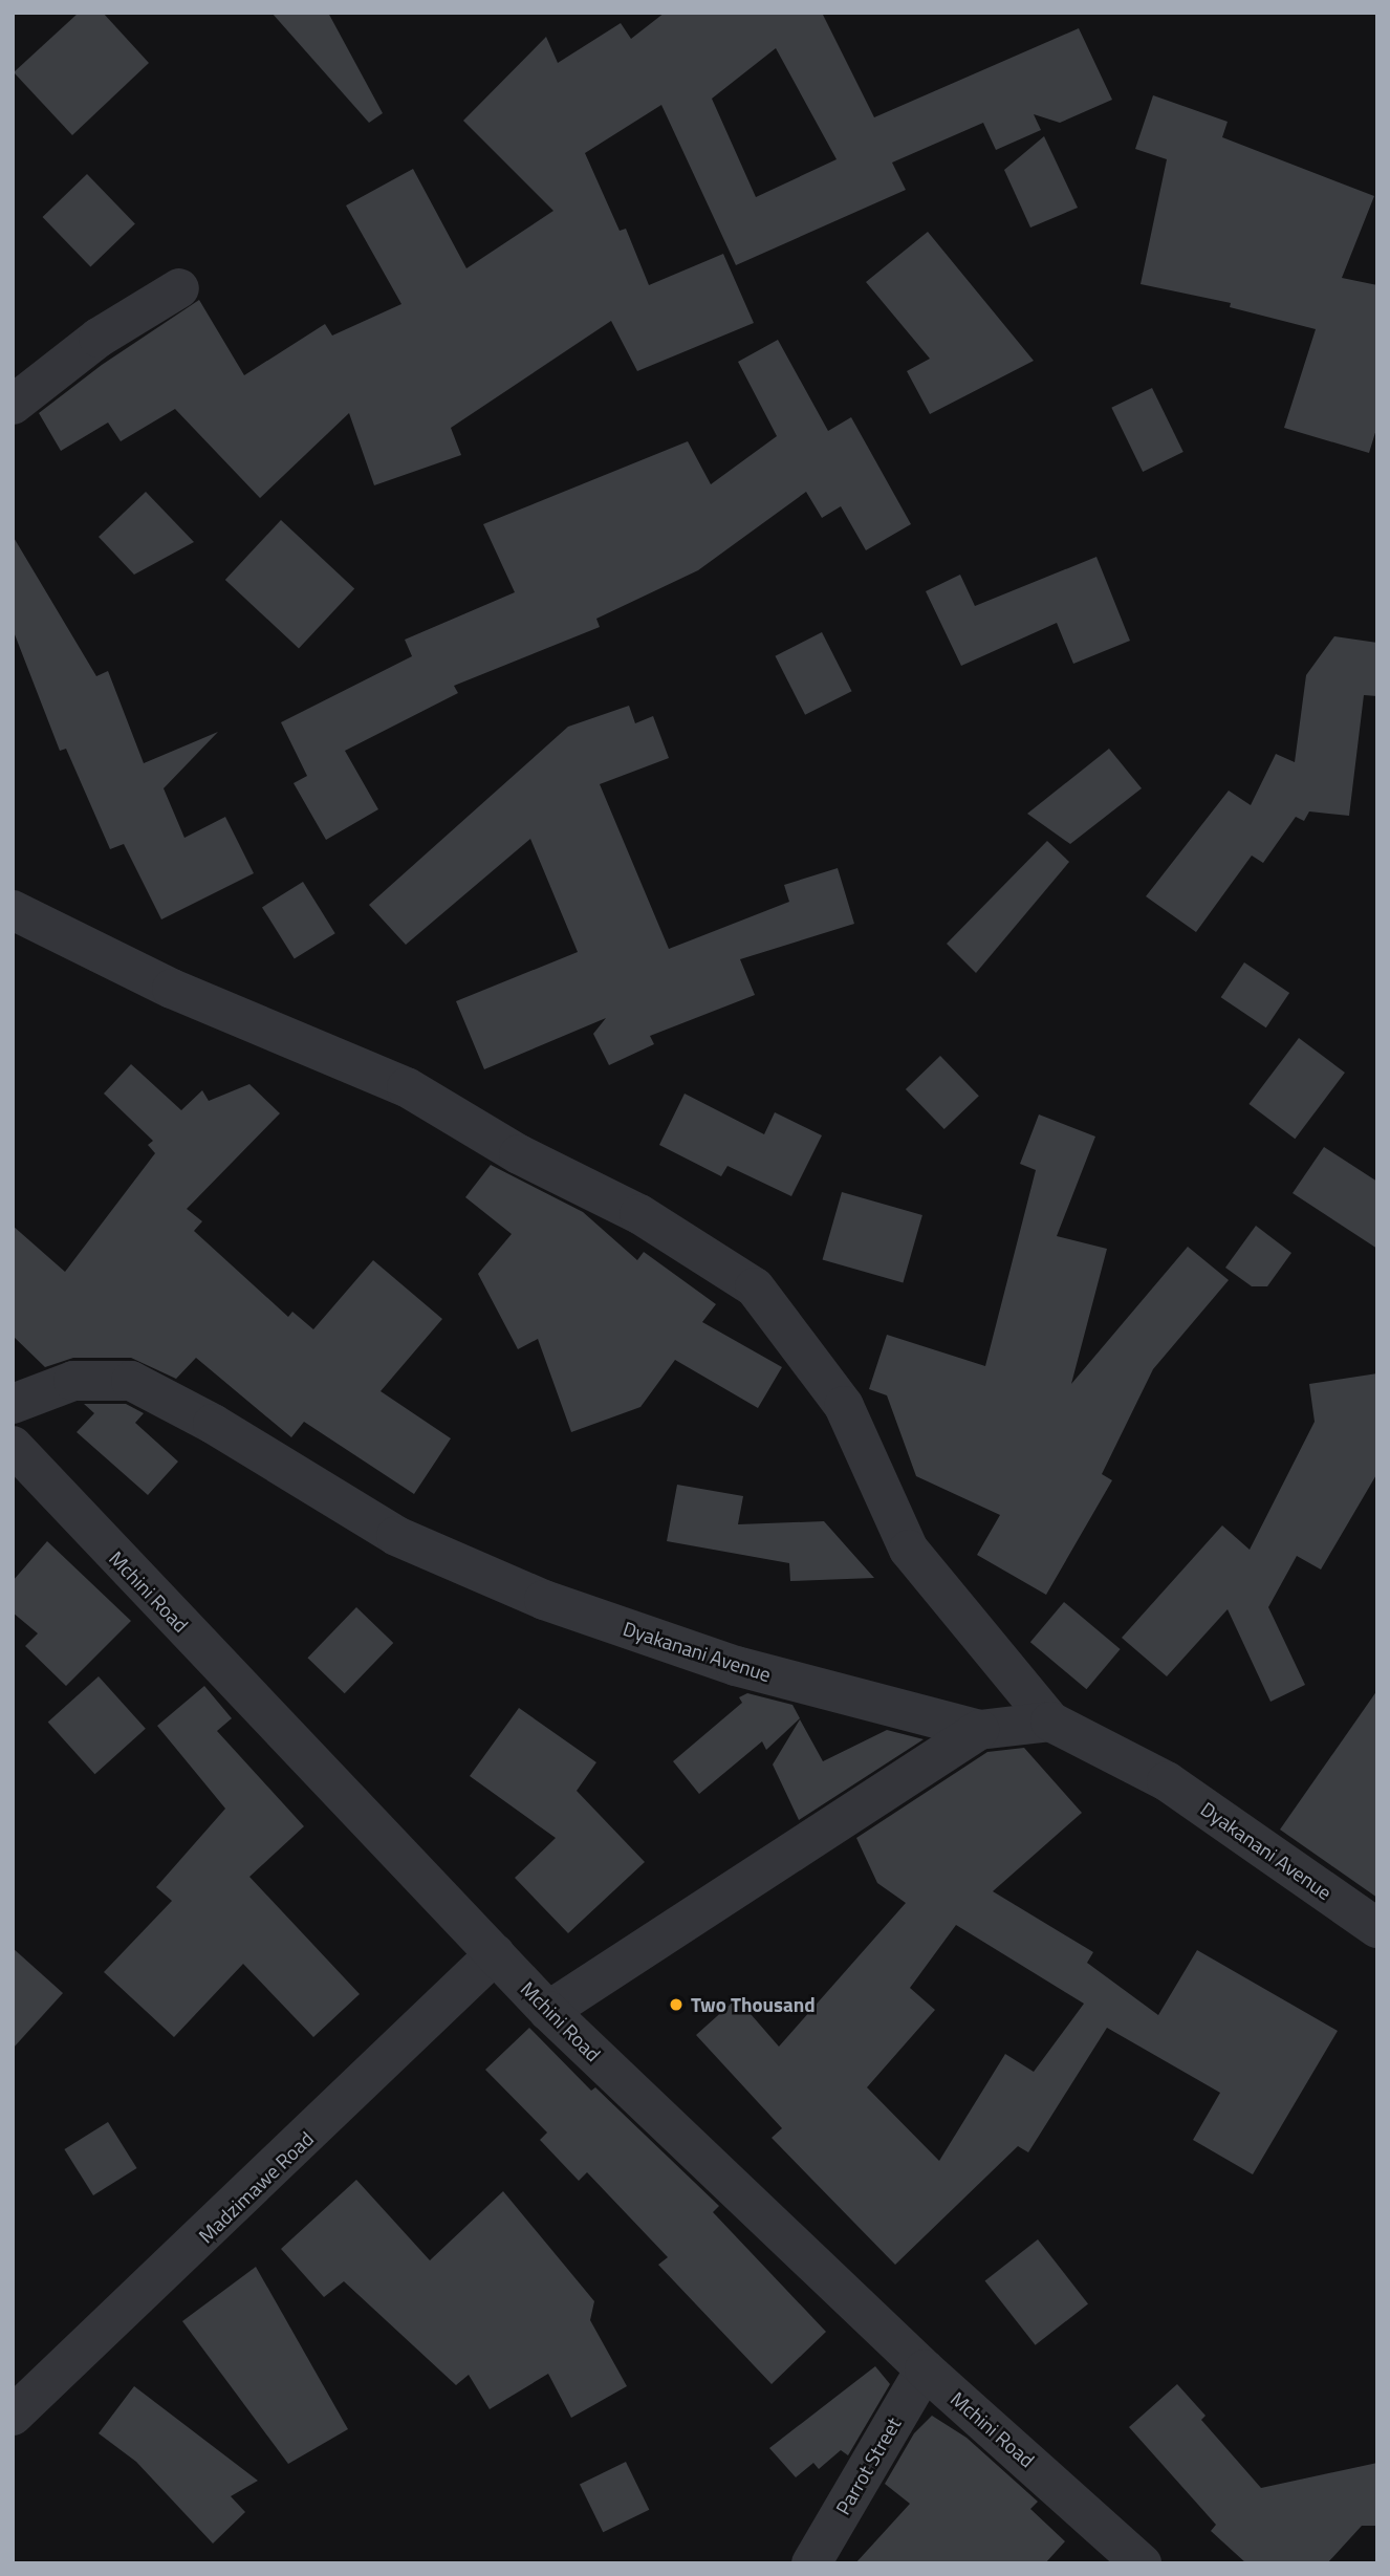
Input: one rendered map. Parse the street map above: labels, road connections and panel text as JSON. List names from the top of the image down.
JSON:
{
  "streets": {
    "street": [
      "Mchini Road",
      "Dyakanani Avenue",
      "Madzimawe Road",
      "Parrot Street"
    ]
  },
  "crossings": [
    ["Mchini Road", "Madzimawe Road"],
    ["Mchini Road", "Parrot Street"]
  ],
  "places": ["Two Thousand"]
}
